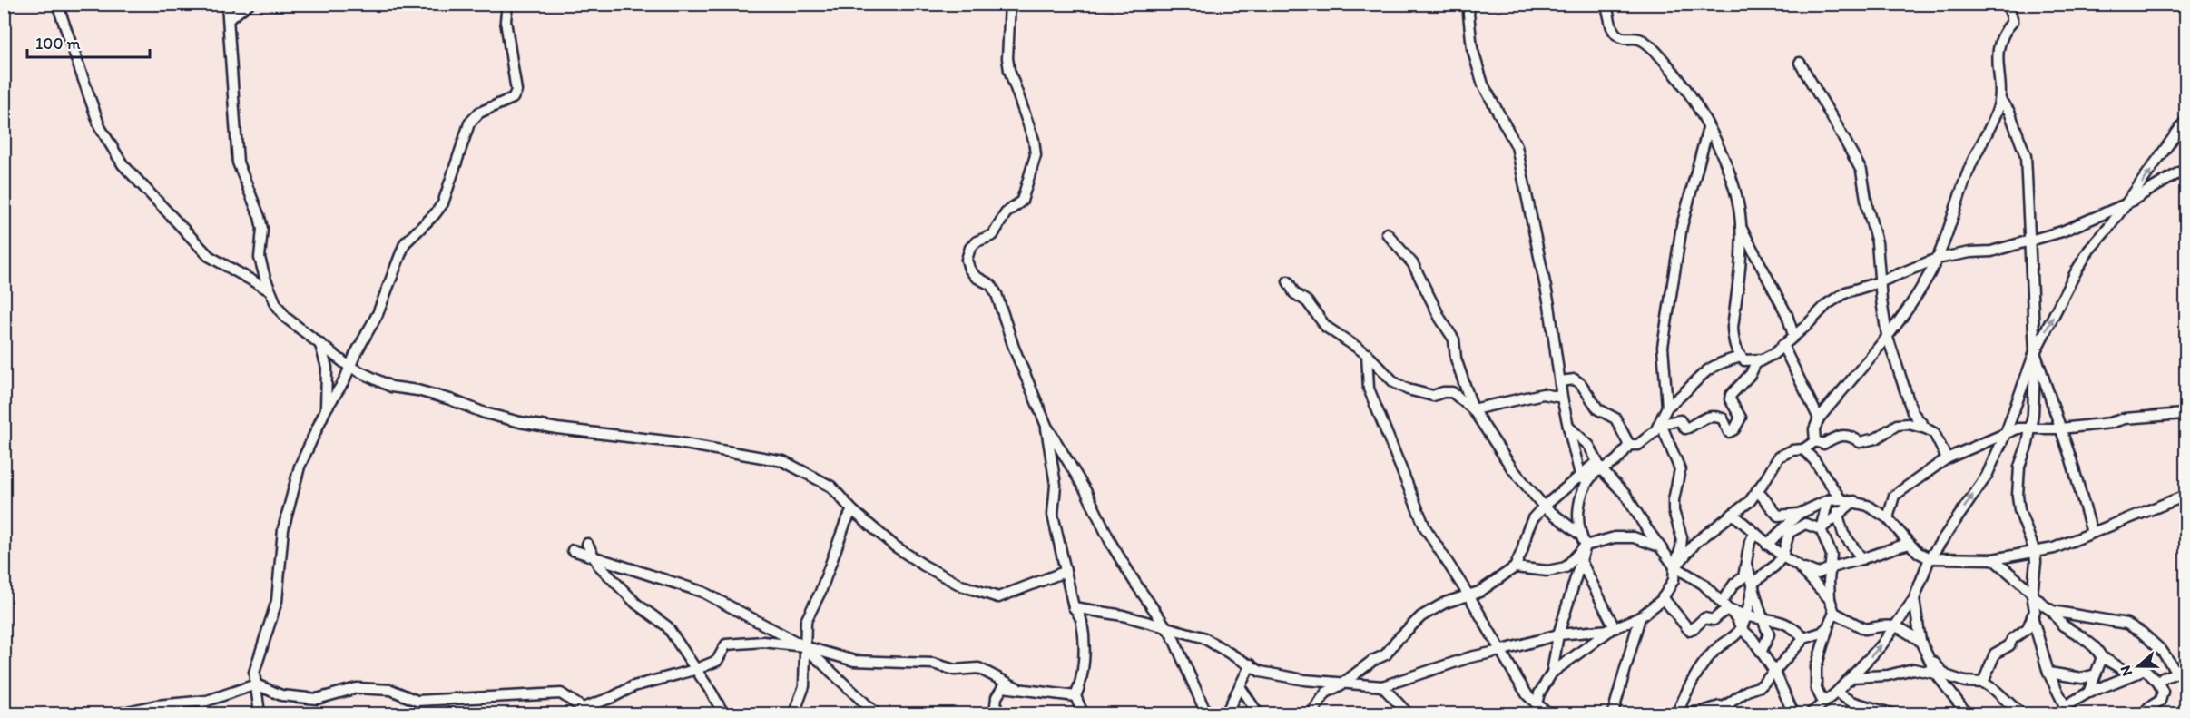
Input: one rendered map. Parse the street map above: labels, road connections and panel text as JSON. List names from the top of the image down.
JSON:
{
  "scale_bar": "100 m",
  "north": "left"
}
